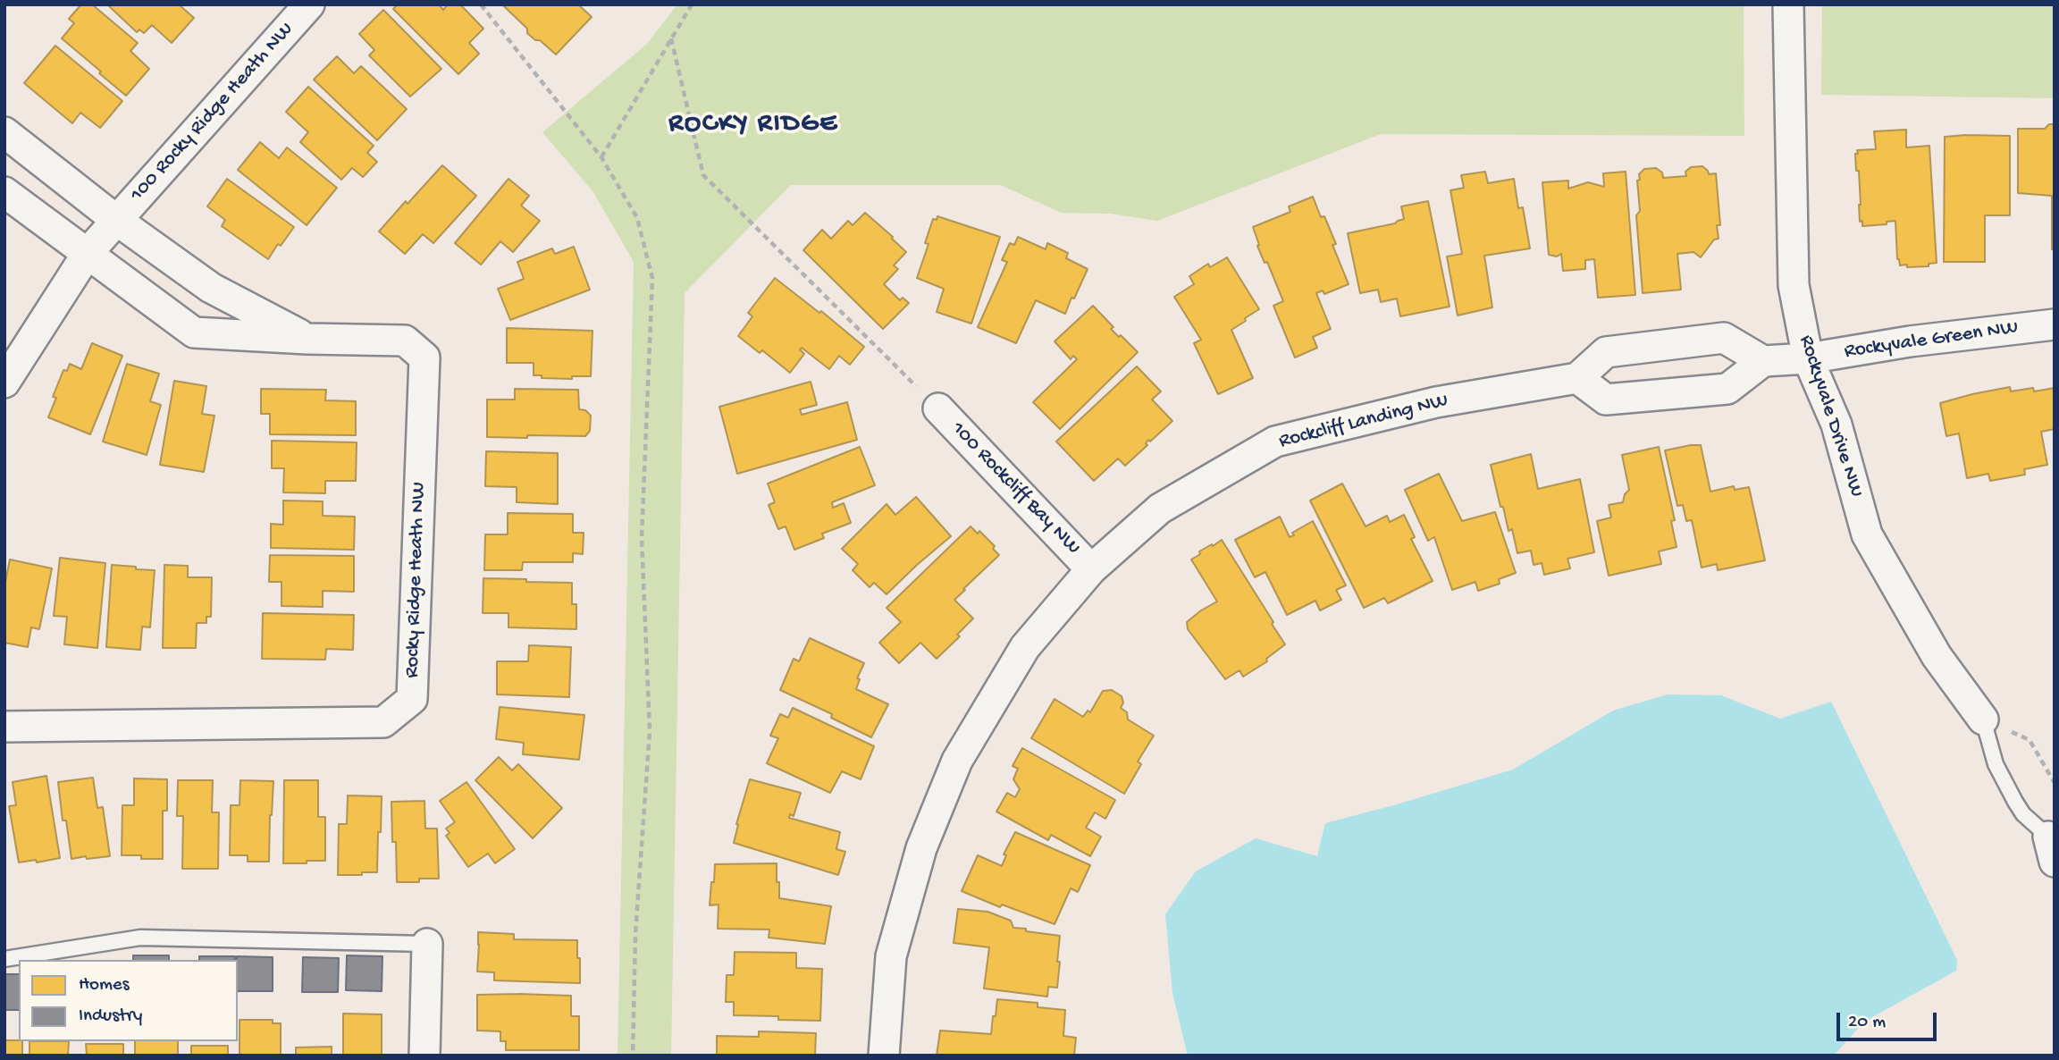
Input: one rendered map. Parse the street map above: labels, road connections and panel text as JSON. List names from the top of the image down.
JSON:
{
  "streets": {
    "street": [
      "100 Rocky Ridge Heath NW",
      "Rockyvale Green NW",
      "Rockyvale Drive NW",
      "Rockcliff Landing NW",
      "100 Rockcliff Bay NW",
      "Rocky Ridge Heath NW"
    ]
  },
  "crossings": [
    ["100 Rocky Ridge Heath NW", "Rocky Ridge Heath NW"],
    ["Rockyvale Green NW", "Rockyvale Drive NW"],
    ["Rockcliff Landing NW", "100 Rockcliff Bay NW"]
  ],
  "districts": ["ROCKY RIDGE"],
  "legend": ["Homes", "Industry"],
  "scale_bar": "20 m"
}
